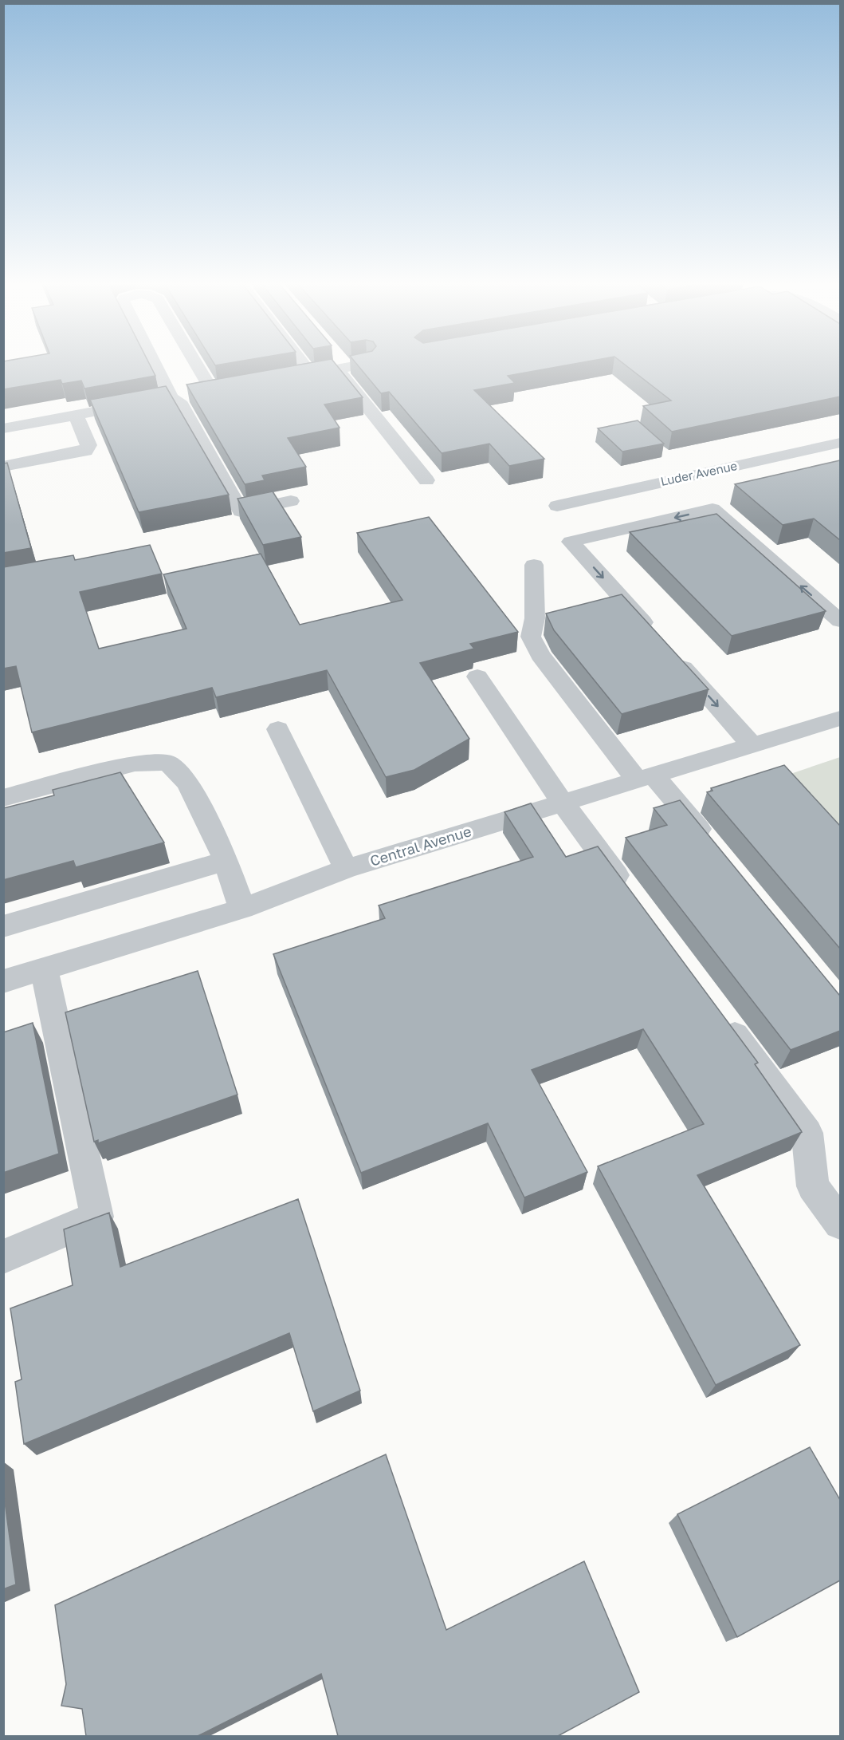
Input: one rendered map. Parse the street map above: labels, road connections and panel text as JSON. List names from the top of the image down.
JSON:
{
  "streets": {
    "street": ["Luder Avenue", "Central Avenue"]
  }
}
